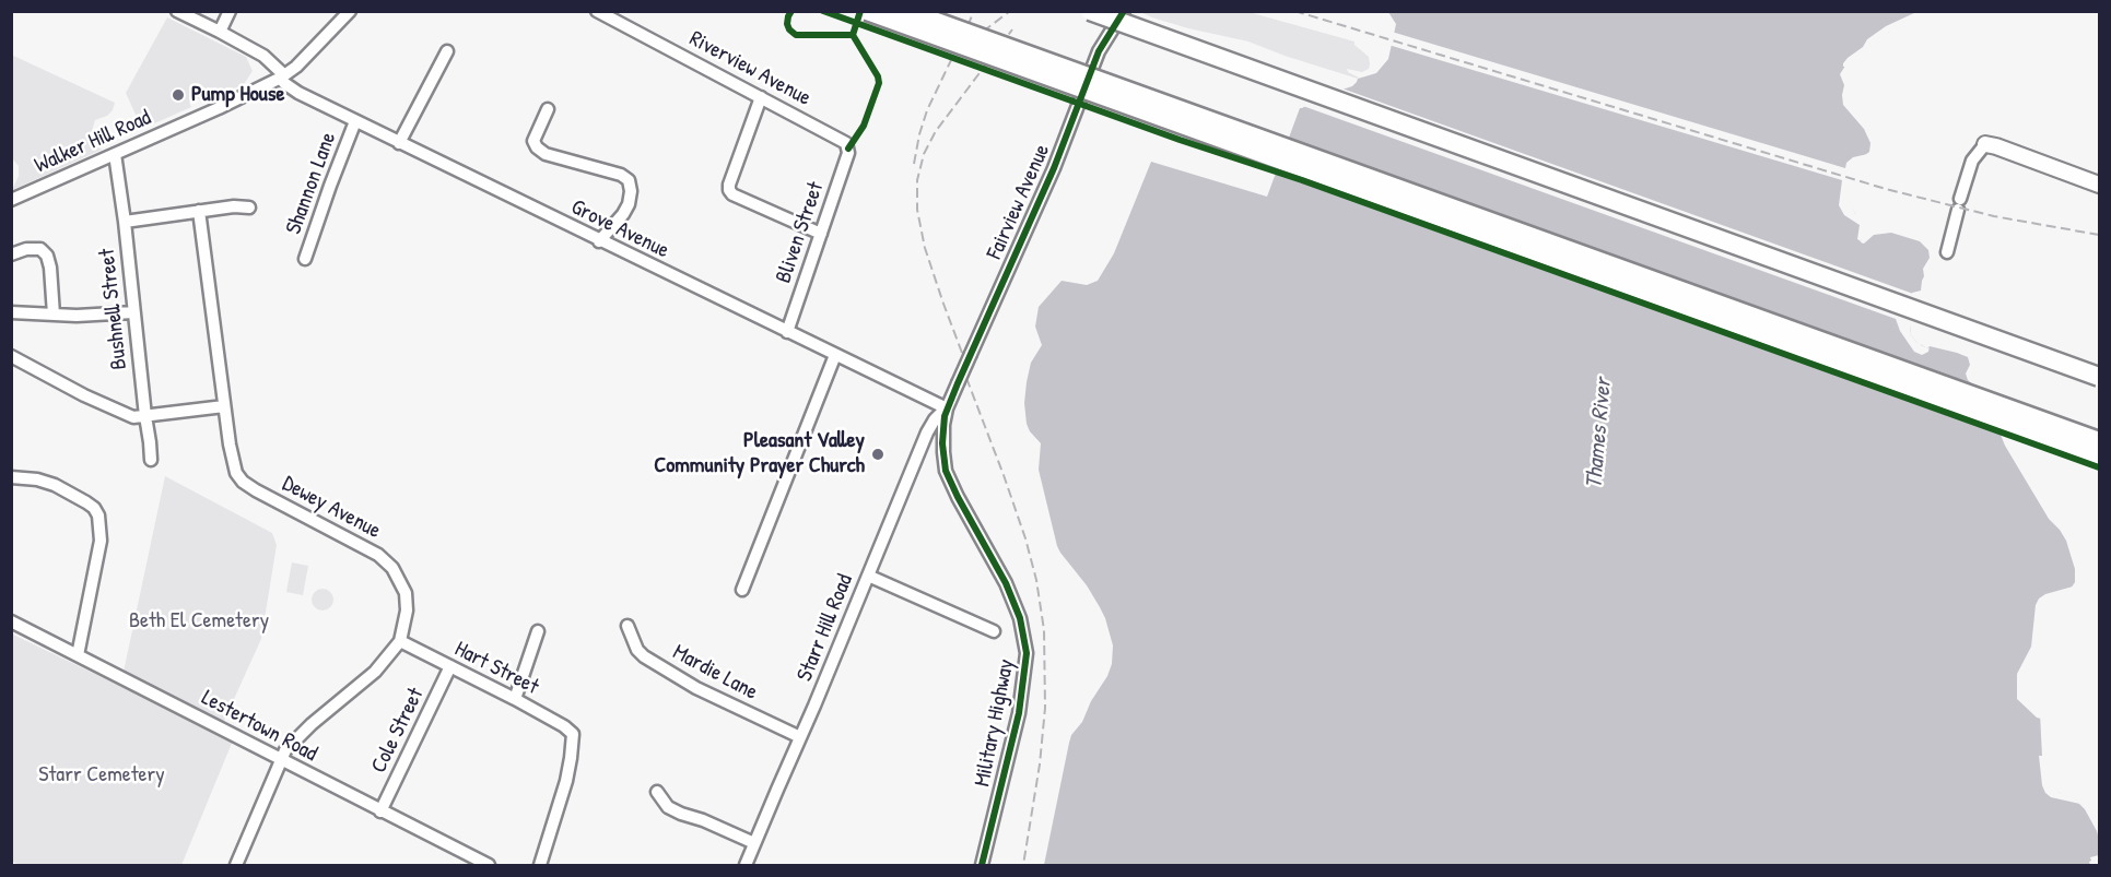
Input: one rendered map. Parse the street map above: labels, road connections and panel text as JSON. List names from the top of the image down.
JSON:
{
  "streets": {
    "street": [
      "Riverview Avenue",
      "Walker Hill Road",
      "Shannon Lane",
      "Fairview Avenue",
      "Grove Avenue",
      "Bliven Street",
      "Bushnell Street",
      "Dewey Avenue",
      "Starr Hill Road",
      "Hart Street",
      "Mardie Lane",
      "Military Highway",
      "Lestertown Road",
      "Cole Street"
    ]
  },
  "crossings": [
    ["Riverview Avenue", "Bliven Street"],
    ["Walker Hill Road", "Grove Avenue"],
    ["Walker Hill Road", "Bushnell Street"],
    ["Shannon Lane", "Grove Avenue"],
    ["Fairview Avenue", "Grove Avenue"],
    ["Fairview Avenue", "Starr Hill Road"],
    ["Fairview Avenue", "Military Highway"],
    ["Grove Avenue", "Bliven Street"],
    ["Grove Avenue", "Starr Hill Road"],
    ["Grove Avenue", "Military Highway"],
    ["Dewey Avenue", "Hart Street"],
    ["Dewey Avenue", "Lestertown Road"],
    ["Starr Hill Road", "Mardie Lane"],
    ["Starr Hill Road", "Military Highway"],
    ["Hart Street", "Cole Street"],
    ["Lestertown Road", "Cole Street"]
  ],
  "water": ["Thames River"],
  "parks": ["Beth El Cemetery", "Starr Cemetery"],
  "places": ["Pump House", "Pleasant Valley Community Prayer Church"]
}
